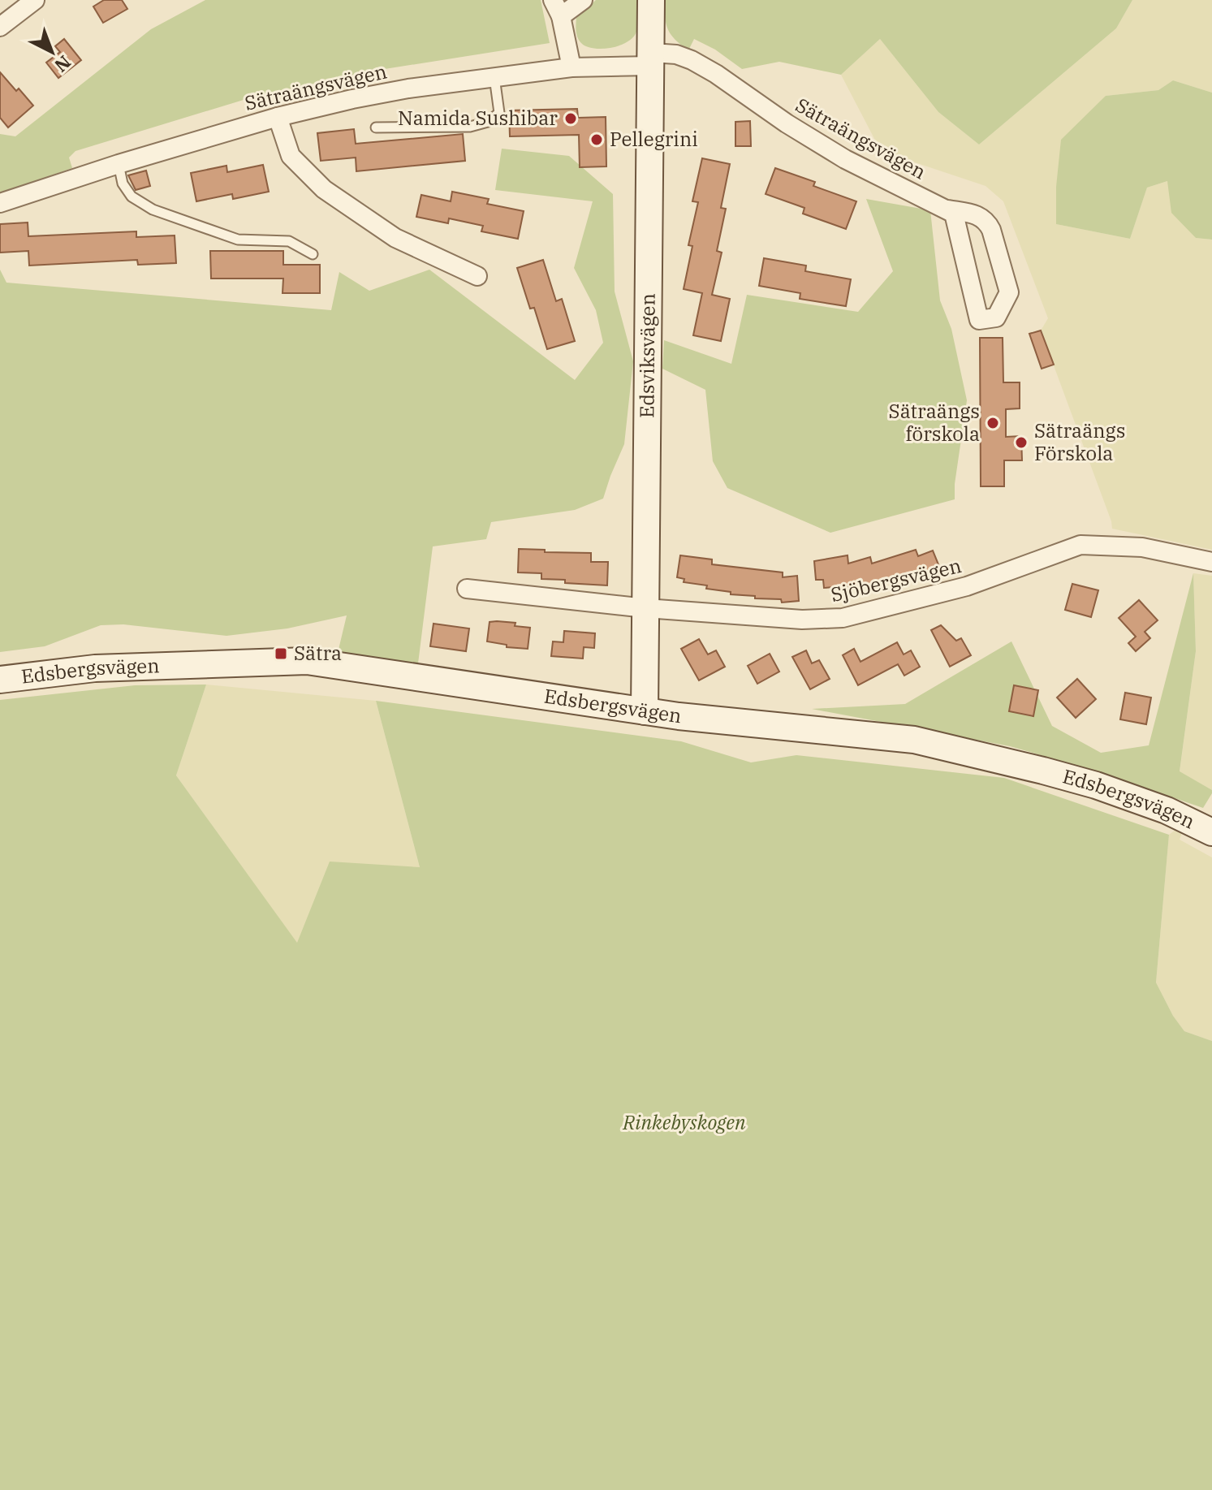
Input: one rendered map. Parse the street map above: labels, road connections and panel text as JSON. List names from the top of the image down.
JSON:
{
  "streets": {
    "main road": ["Edsviksvägen", "Edsbergsvägen"],
    "street": ["Sätraängsvägen", "Sjöbergsvägen"]
  },
  "crossings": [
    ["Sätraängsvägen", "Edsviksvägen"],
    ["Edsviksvägen", "Sjöbergsvägen"],
    ["Edsviksvägen", "Edsbergsvägen"]
  ],
  "parks": ["Rinkebyskogen"],
  "places": {
    "other": [
      "Namida Sushibar",
      "Pellegrini",
      "Sätraängs förskola",
      "Sätraängs Förskola"
    ],
    "transit": ["Sätra"]
  },
  "north": "bottom right"
}
